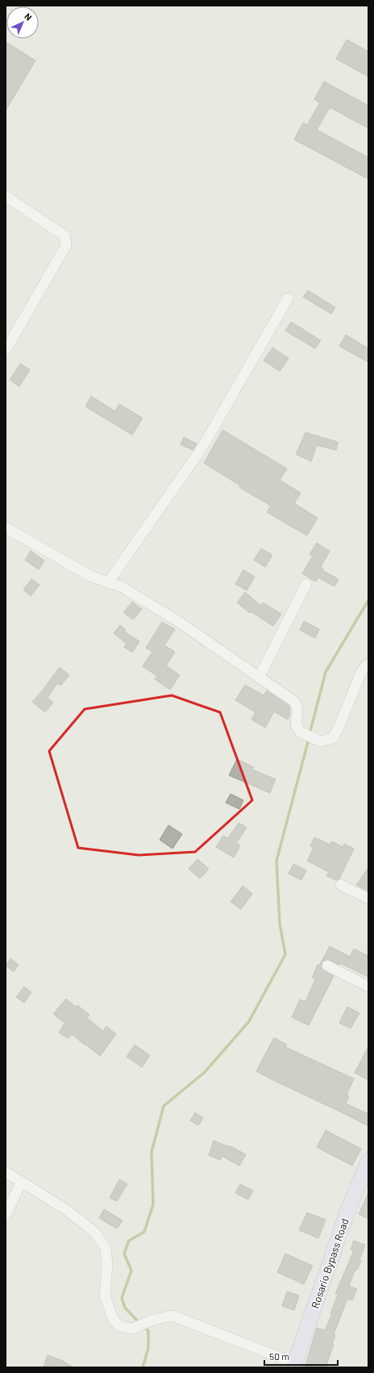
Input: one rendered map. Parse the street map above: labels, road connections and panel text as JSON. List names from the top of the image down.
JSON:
{
  "streets": {
    "main road": ["Rosario Bypass Road"]
  },
  "scale_bar": "50 m",
  "north": "top right"
}
